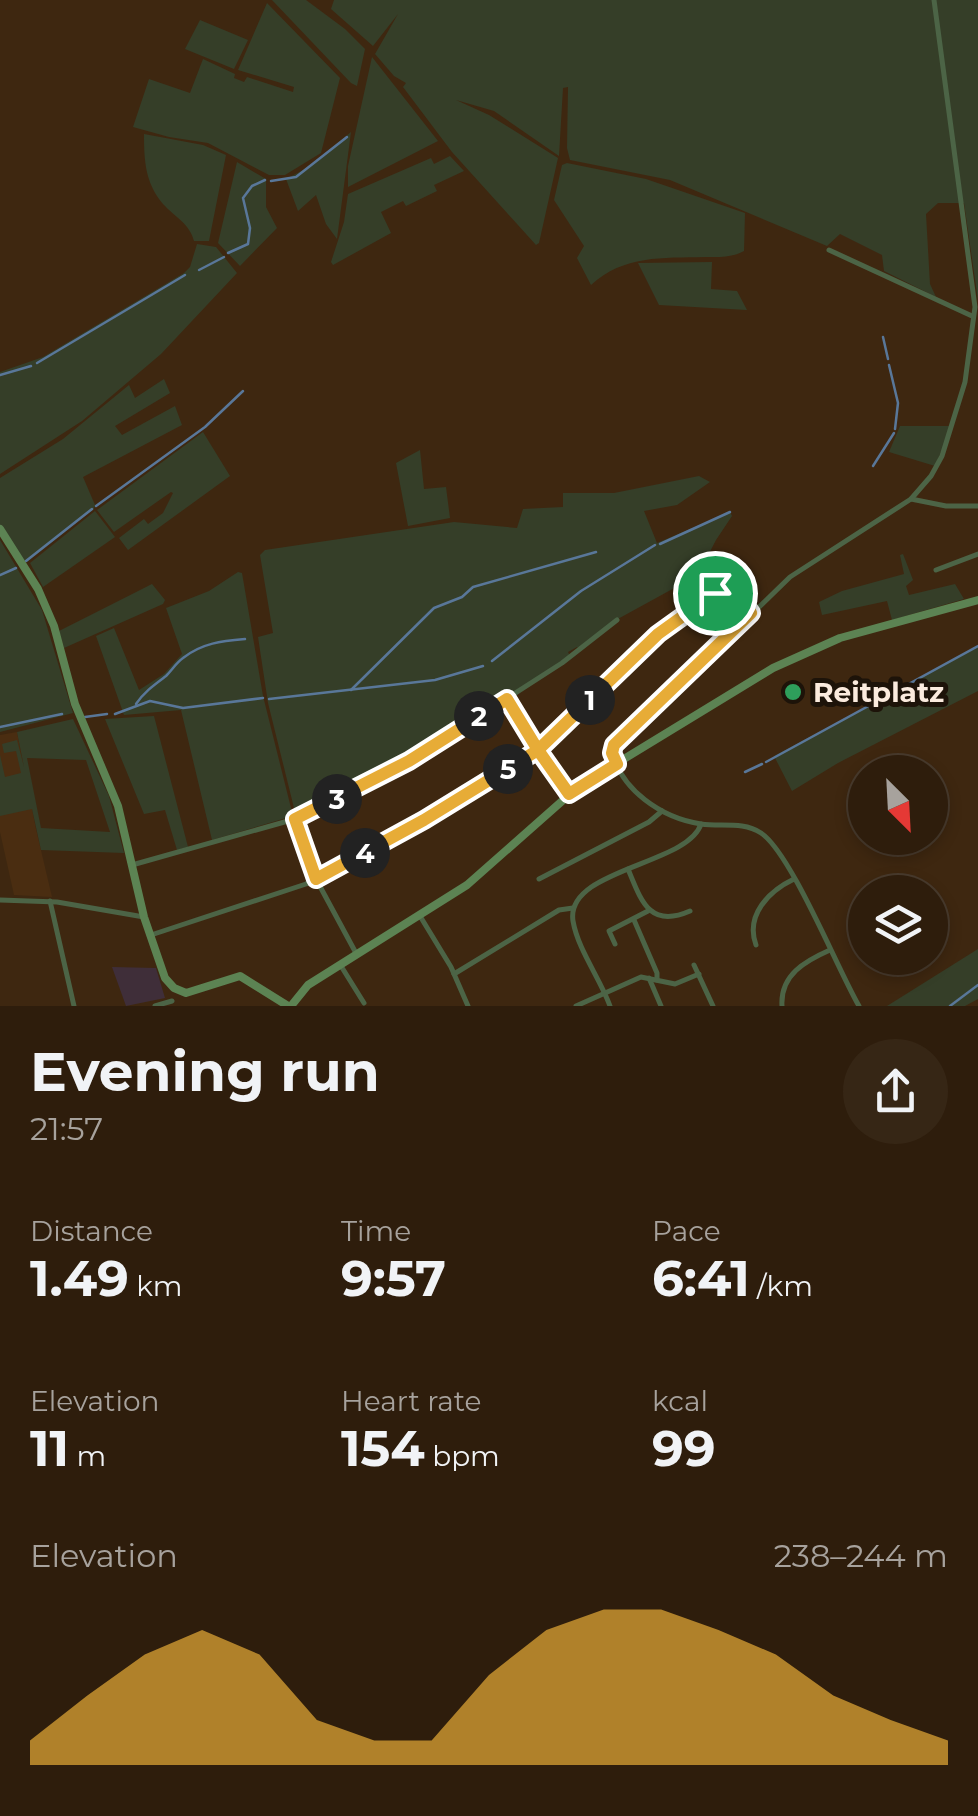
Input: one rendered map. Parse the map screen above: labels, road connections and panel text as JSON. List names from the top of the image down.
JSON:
{
  "places": ["Reitplatz"],
  "north": "bottom right",
  "page": {
    "pins": [
      "1",
      "2",
      "5",
      "3",
      "4"
    ],
    "heading": ["Evening run", "21:57"],
    "stats": [
      ["Distance", "1.49 km"],
      ["Time", "9:57"],
      ["Pace", "6:41 /km"],
      ["Elevation", "11 m"],
      ["Heart rate", "154 bpm"],
      ["kcal", "99"]
    ],
    "chart": ["Elevation", "238–244 m"]
  }
}
